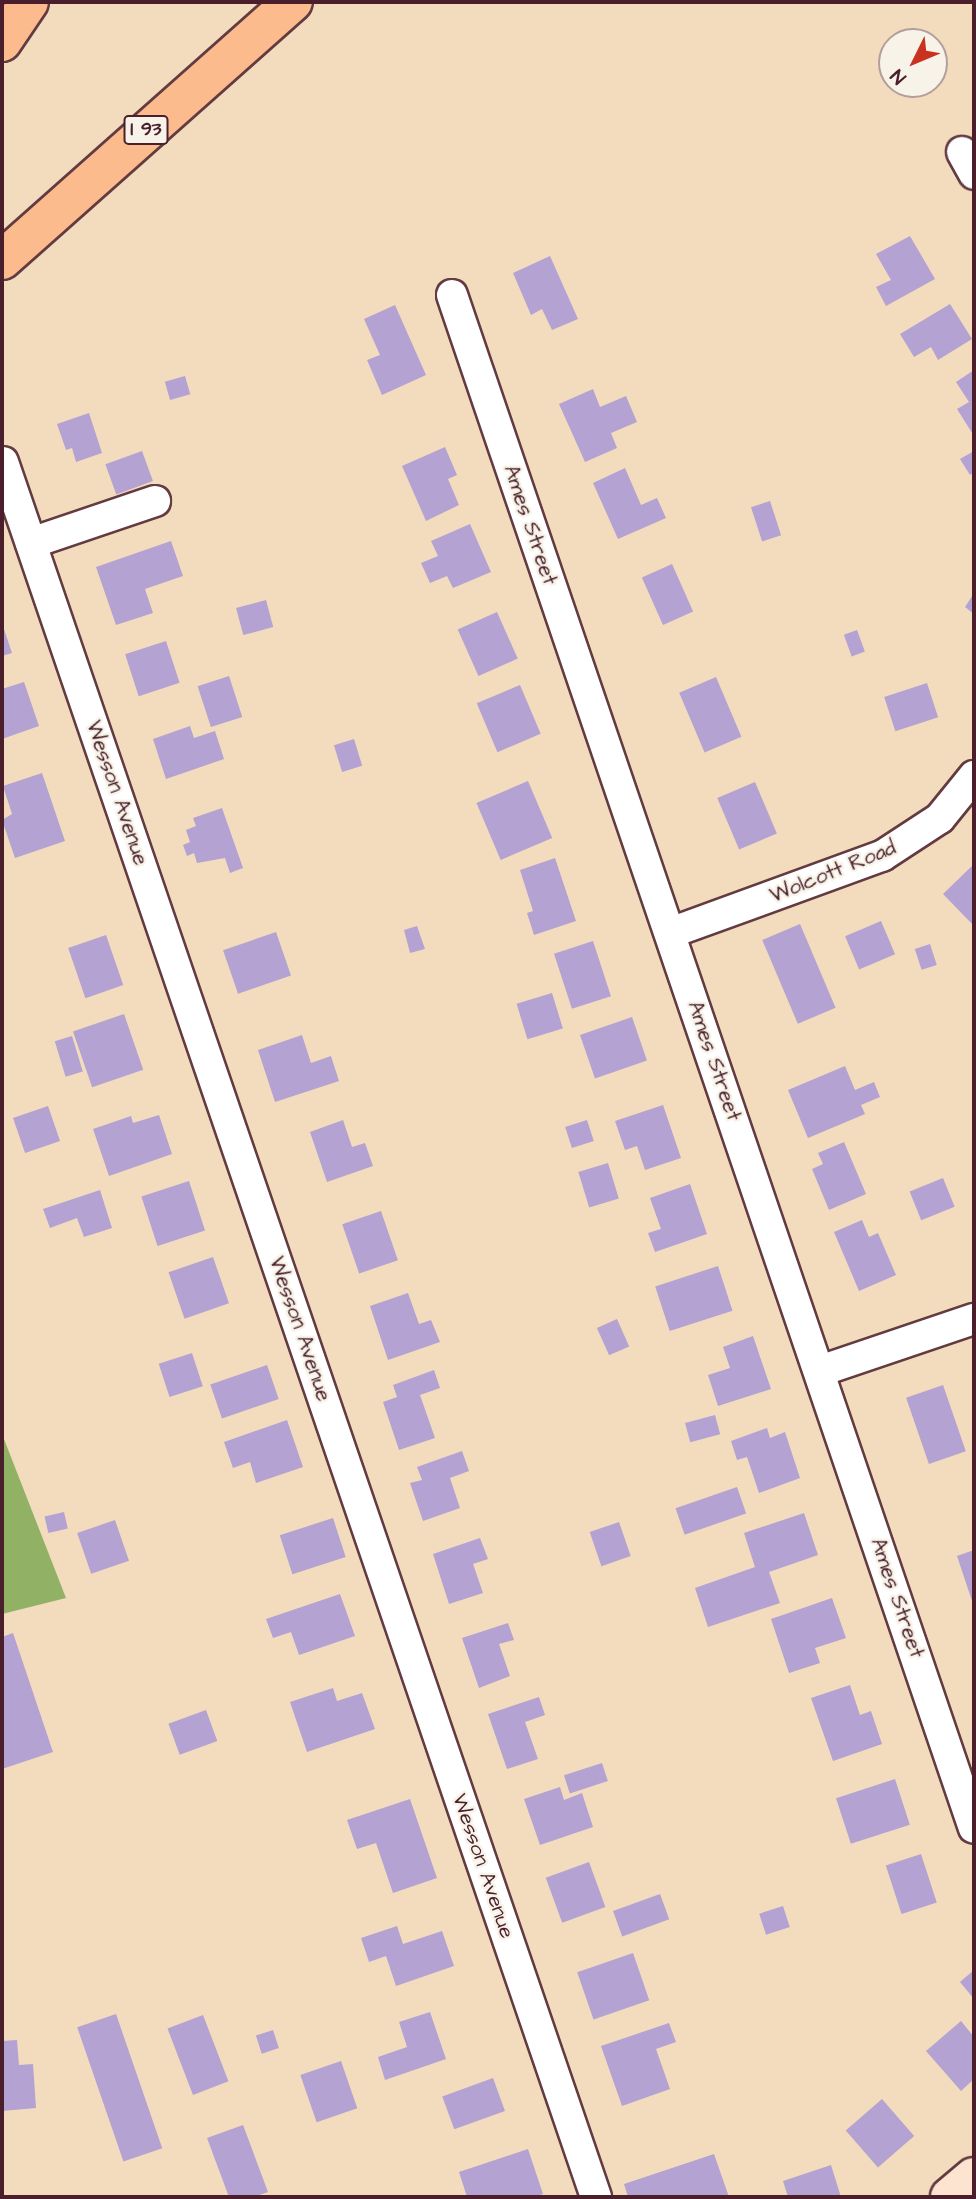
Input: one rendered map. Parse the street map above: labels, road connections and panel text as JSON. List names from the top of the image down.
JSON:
{
  "streets": {
    "highway": ["I 93"],
    "street": ["Ames Street", "Wesson Avenue", "Wolcott Road"]
  },
  "crossings": [
    ["Ames Street", "Wolcott Road"]
  ],
  "north": "bottom left"
}
